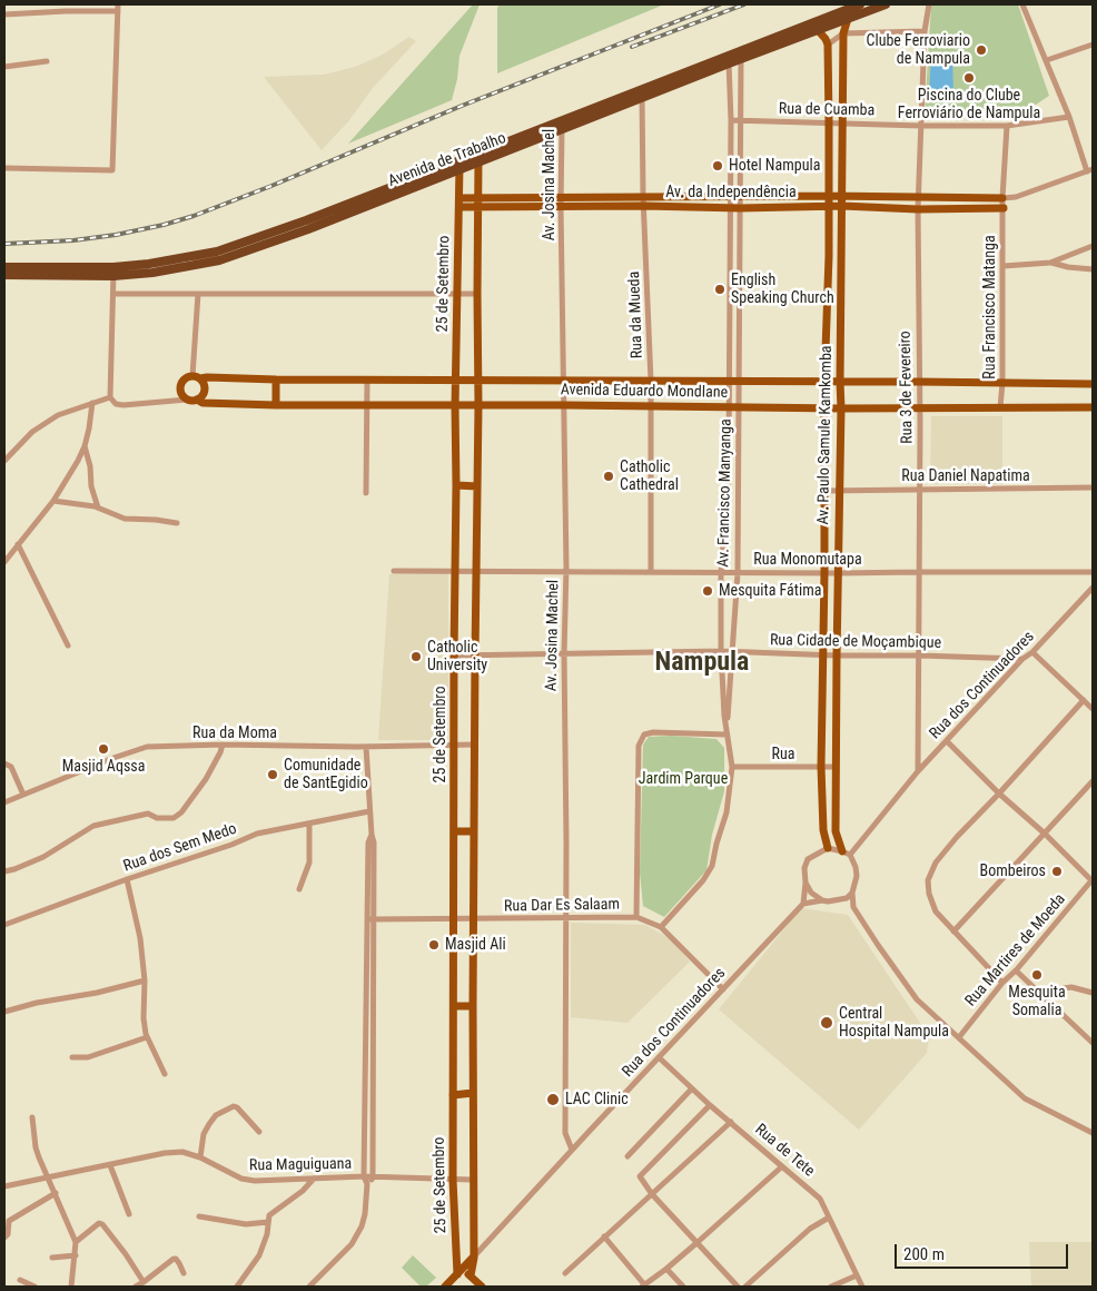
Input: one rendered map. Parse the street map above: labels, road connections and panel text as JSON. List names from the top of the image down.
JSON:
{
  "streets": {
    "highway": ["Avenida de Trabalho"],
    "main road": [
      "Av. da Independência",
      "25 de Setembro",
      "Avenida Eduardo Mondlane",
      "Av. Paulo Samule Kamkomba"
    ],
    "street": [
      "Rua de Cuamba",
      "Av. Josina Machel",
      "Rua Francisco Matanga",
      "Rua da Mueda",
      "Rua 3 de Fevereiro",
      "Rua Daniel Napatima",
      "Av. Francisco Manyanga",
      "Rua Monomutapa",
      "Rua Cidade de Moçambique",
      "Rua dos Continuadores",
      "Rua da Moma",
      "Rua",
      "Rua dos Sem Medo",
      "Rua Dar Es Salaam",
      "Rua Martires de Moeda",
      "Rua de Tete",
      "Rua Maguiguana"
    ]
  },
  "crossings": [
    ["Rua de Cuamba", "Rua 3 de Fevereiro"],
    ["Rua de Cuamba", "Av. Paulo Samule Kamkomba"],
    ["Rua de Cuamba", "Av. Francisco Manyanga"],
    ["Avenida de Trabalho", "Av. Josina Machel"],
    ["Avenida de Trabalho", "25 de Setembro"],
    ["Avenida de Trabalho", "Rua da Mueda"],
    ["Avenida de Trabalho", "Av. Paulo Samule Kamkomba"],
    ["Avenida de Trabalho", "Av. Francisco Manyanga"],
    ["Av. Josina Machel", "Av. da Independência"],
    ["Av. Josina Machel", "Avenida Eduardo Mondlane"],
    ["Av. Josina Machel", "Rua Monomutapa"],
    ["Av. Josina Machel", "Rua Cidade de Moçambique"],
    ["Av. Josina Machel", "Rua dos Continuadores"],
    ["Av. Josina Machel", "Rua Dar Es Salaam"],
    ["Av. da Independência", "25 de Setembro"],
    ["Av. da Independência", "Rua Francisco Matanga"],
    ["Av. da Independência", "Rua da Mueda"],
    ["Av. da Independência", "Rua 3 de Fevereiro"],
    ["Av. da Independência", "Av. Paulo Samule Kamkomba"],
    ["Av. da Independência", "Av. Francisco Manyanga"],
    ["25 de Setembro", "Avenida Eduardo Mondlane"],
    ["25 de Setembro", "Rua Monomutapa"],
    ["25 de Setembro", "Rua Cidade de Moçambique"],
    ["25 de Setembro", "Rua dos Continuadores"],
    ["25 de Setembro", "Rua da Moma"],
    ["25 de Setembro", "Rua Dar Es Salaam"],
    ["25 de Setembro", "Rua Maguiguana"],
    ["Rua Francisco Matanga", "Avenida Eduardo Mondlane"],
    ["Rua da Mueda", "Avenida Eduardo Mondlane"],
    ["Rua da Mueda", "Rua Monomutapa"],
    ["Rua 3 de Fevereiro", "Avenida Eduardo Mondlane"],
    ["Rua 3 de Fevereiro", "Rua Daniel Napatima"],
    ["Rua 3 de Fevereiro", "Rua Monomutapa"],
    ["Rua 3 de Fevereiro", "Rua Cidade de Moçambique"],
    ["Rua 3 de Fevereiro", "Rua dos Continuadores"],
    ["Avenida Eduardo Mondlane", "Av. Paulo Samule Kamkomba"],
    ["Avenida Eduardo Mondlane", "Av. Francisco Manyanga"],
    ["Av. Paulo Samule Kamkomba", "Rua Daniel Napatima"],
    ["Av. Paulo Samule Kamkomba", "Rua Monomutapa"],
    ["Av. Paulo Samule Kamkomba", "Rua Cidade de Moçambique"],
    ["Av. Paulo Samule Kamkomba", "Rua dos Continuadores"],
    ["Av. Paulo Samule Kamkomba", "Rua"],
    ["Av. Francisco Manyanga", "Rua Monomutapa"],
    ["Av. Francisco Manyanga", "Rua Cidade de Moçambique"],
    ["Av. Francisco Manyanga", "Rua"],
    ["Av. Francisco Manyanga", "Rua Dar Es Salaam"],
    ["Rua Cidade de Moçambique", "Rua dos Continuadores"],
    ["Rua dos Continuadores", "Rua Dar Es Salaam"],
    ["Rua dos Continuadores", "Rua de Tete"]
  ],
  "districts": ["Nampula"],
  "parks": ["Jardim Parque"],
  "places": [
    "Clube Ferroviario de Nampula",
    "Piscina do Clube Ferroviário de Nampula",
    "Hotel Nampula",
    "English Speaking Church",
    "Catholic Cathedral",
    "Mesquita Fátima",
    "Catholic University",
    "Masjid Aqssa",
    "Comunidade de SantEgidio",
    "Bombeiros",
    "Masjid Ali",
    "Mesquita Somalia",
    "Central Hospital Nampula",
    "LAC Clinic"
  ],
  "scale_bar": "200 m"
}
